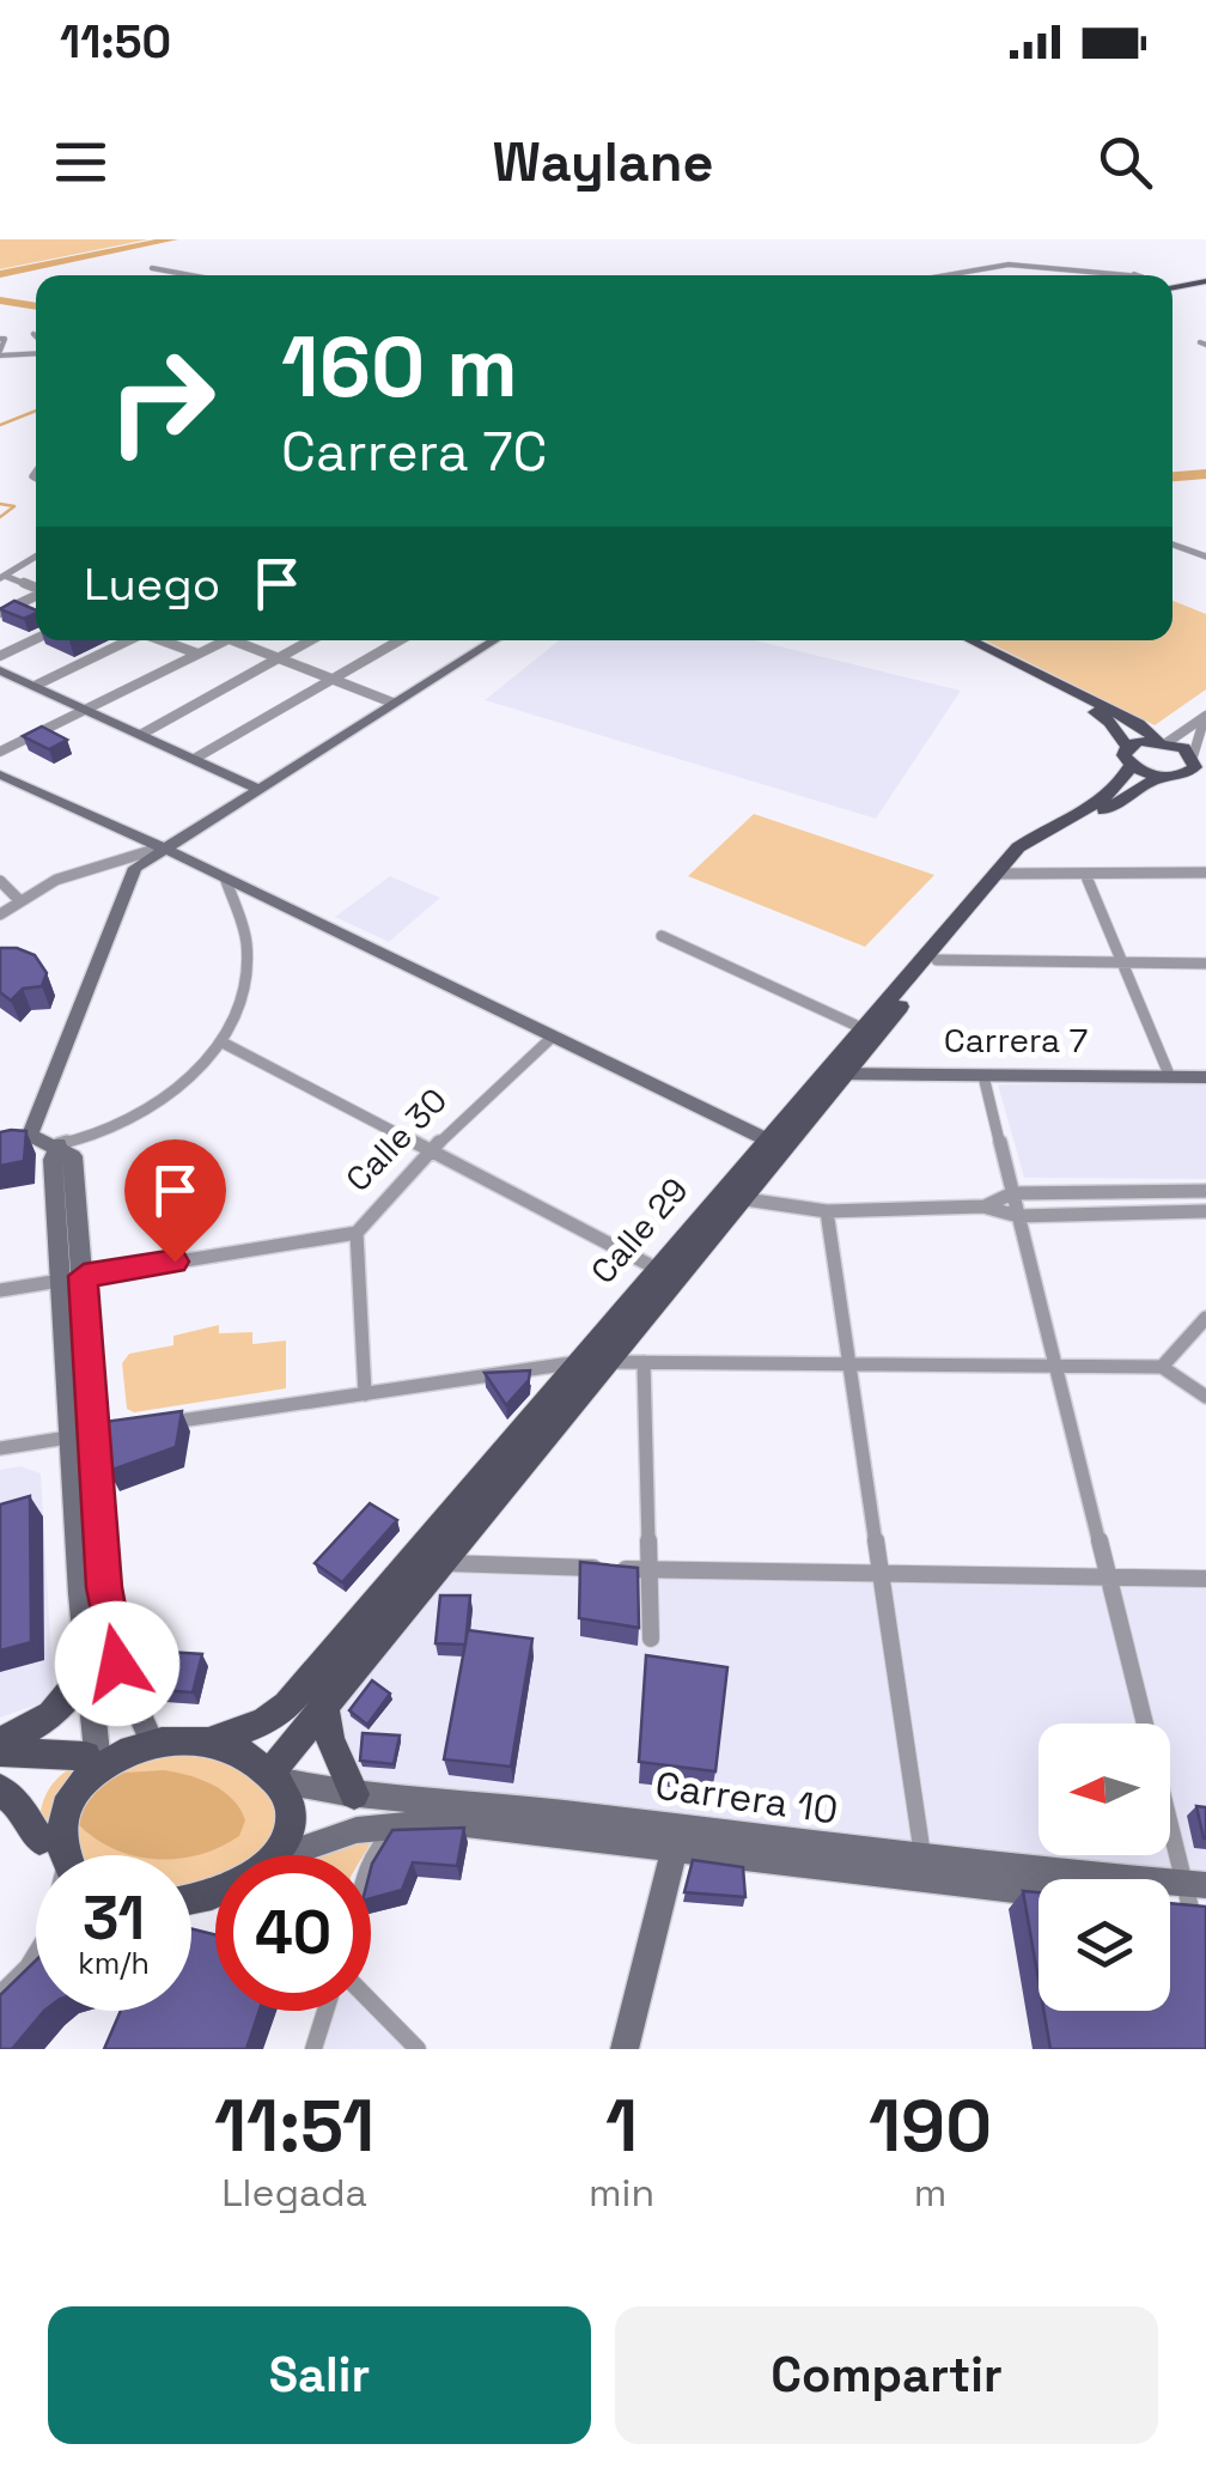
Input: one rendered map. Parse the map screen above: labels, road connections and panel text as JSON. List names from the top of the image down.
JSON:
{
  "streets": {
    "main road": ["Calle 29"],
    "street": ["Carrera 7", "Calle 30", "Carrera 10"]
  },
  "crossings": [
    ["Carrera 7", "Calle 29"]
  ],
  "north": "left",
  "page": {
    "status": "11:50",
    "header": "Waylane",
    "turn": ["160 m", "Carrera 7C"],
    "then": "Luego",
    "speed": "31 km/h",
    "limit": "40",
    "eta": [
      "11:51",
      "Llegada",
      "1",
      "min",
      "190",
      "m"
    ],
    "buttons": ["Salir", "Compartir"]
  }
}
